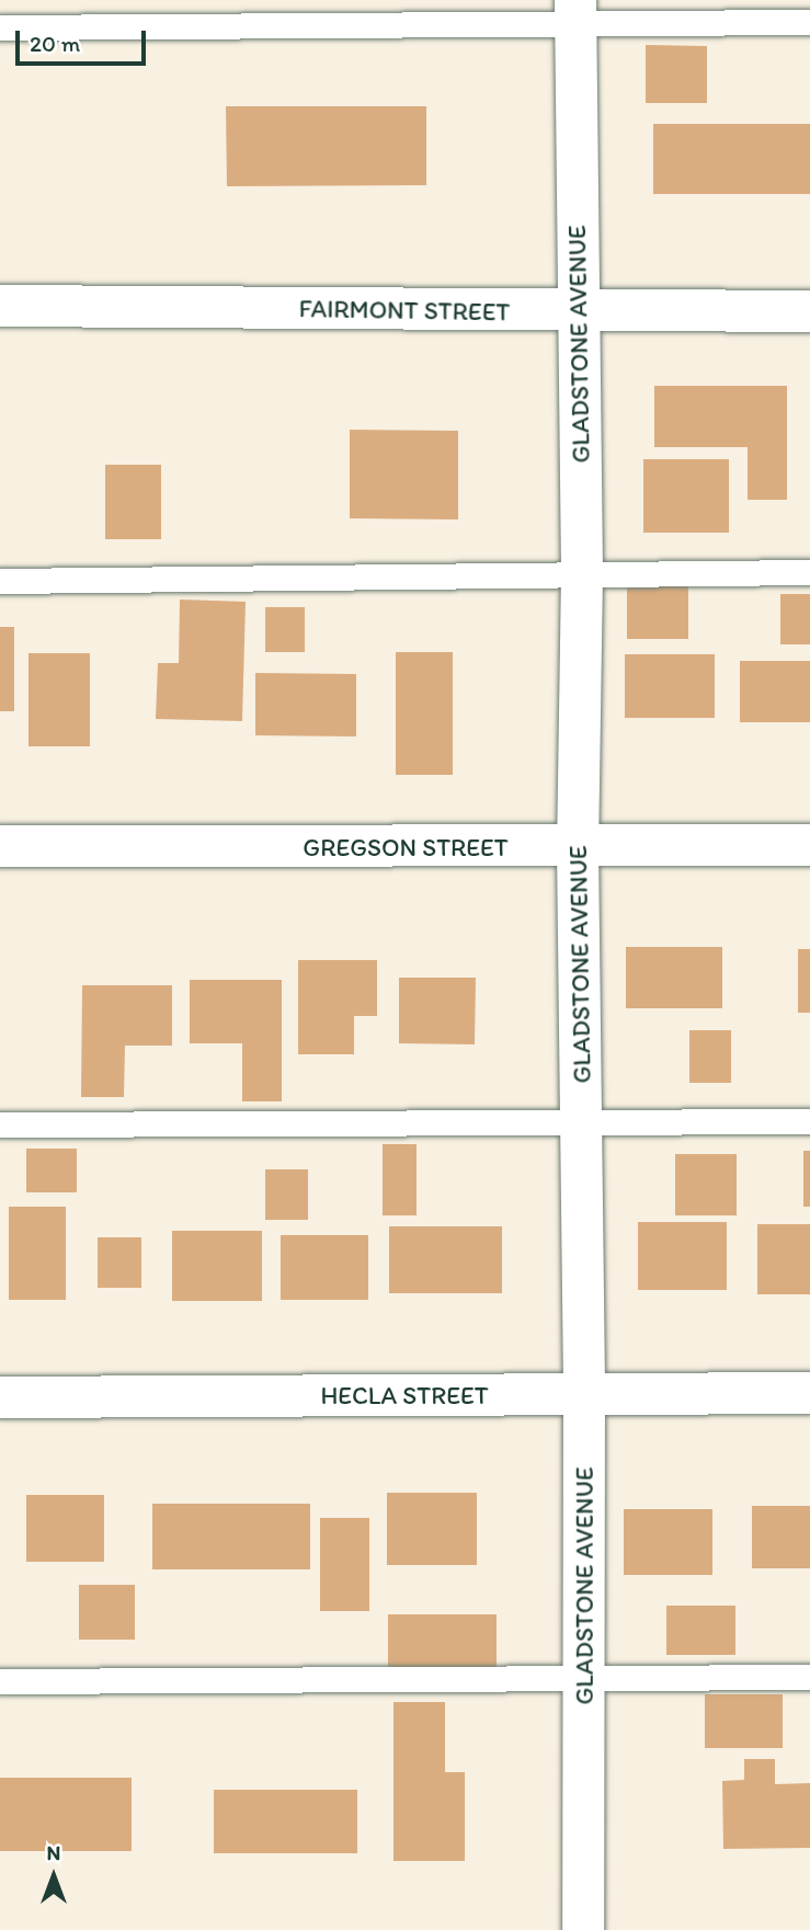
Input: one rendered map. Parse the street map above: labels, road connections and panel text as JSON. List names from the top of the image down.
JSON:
{
  "streets": {
    "street": [
      "FAIRMONT STREET",
      "GLADSTONE AVENUE",
      "GREGSON STREET",
      "HECLA STREET"
    ]
  },
  "crossings": [
    ["FAIRMONT STREET", "GLADSTONE AVENUE"],
    ["GLADSTONE AVENUE", "GREGSON STREET"],
    ["GLADSTONE AVENUE", "HECLA STREET"]
  ],
  "scale_bar": "20 m",
  "north": "top"
}
